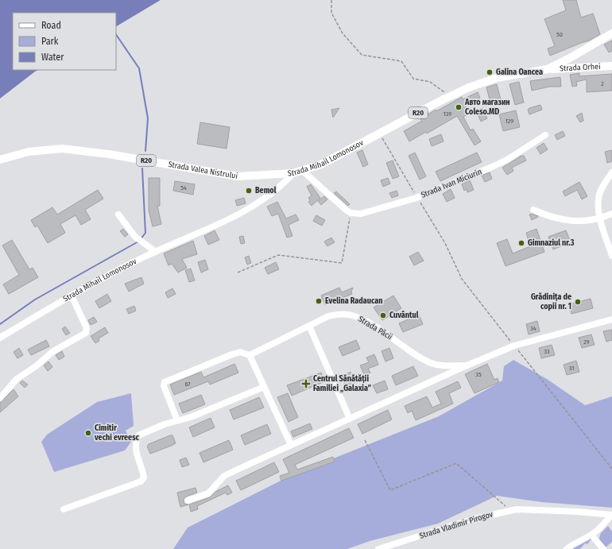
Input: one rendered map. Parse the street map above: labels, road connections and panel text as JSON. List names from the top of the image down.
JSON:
{
  "streets": {
    "main road": [
      "Strada Orhei",
      "R20",
      "Strada Mihail Lomonosov",
      "Strada Valea Nistrului"
    ],
    "street": ["Strada Ivan Miciurin", "Strada Păcii", "Strada Vladimir Pirogov"]
  },
  "crossings": [
    ["Strada Orhei", "Strada Mihail Lomonosov"],
    ["Strada Mihail Lomonosov", "Strada Valea Nistrului"]
  ],
  "places": {
    "other": [
      "Galina Oancea",
      "Авто магазин Coleso.MD",
      "Bemol",
      "Gimnaziul nr.3",
      "Evelina Radaucan",
      "Grădinița de copii nr. 1",
      "Cuvântul",
      "Cimitir vechi evreesc"
    ],
    "health": ["Centrul Sănătății Familiei „Galaxia”"]
  },
  "house_numbers": [
    "50",
    "2",
    "139",
    "129",
    "54",
    "34",
    "29",
    "33",
    "31",
    "35",
    "67"
  ],
  "legend": ["Road", "Park", "Water"]
}
